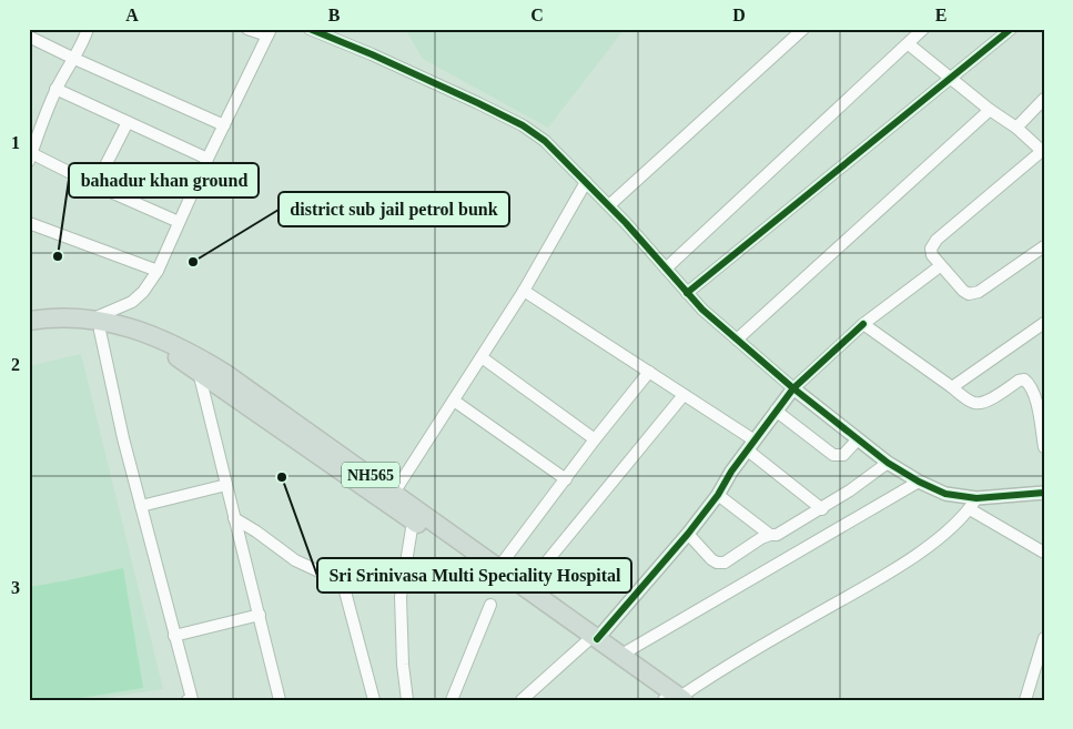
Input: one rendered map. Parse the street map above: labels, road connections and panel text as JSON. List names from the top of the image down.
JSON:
{
  "streets": {
    "highway": ["NH565"]
  },
  "places": ["bahadur khan ground", "district sub jail petrol bunk", "Sri Srinivasa Multi Speciality Hospital"],
  "grid": {
    "columns": [
      "A",
      "B",
      "C",
      "D",
      "E"
    ],
    "rows": ["1", "2", "3"]
  }
}
